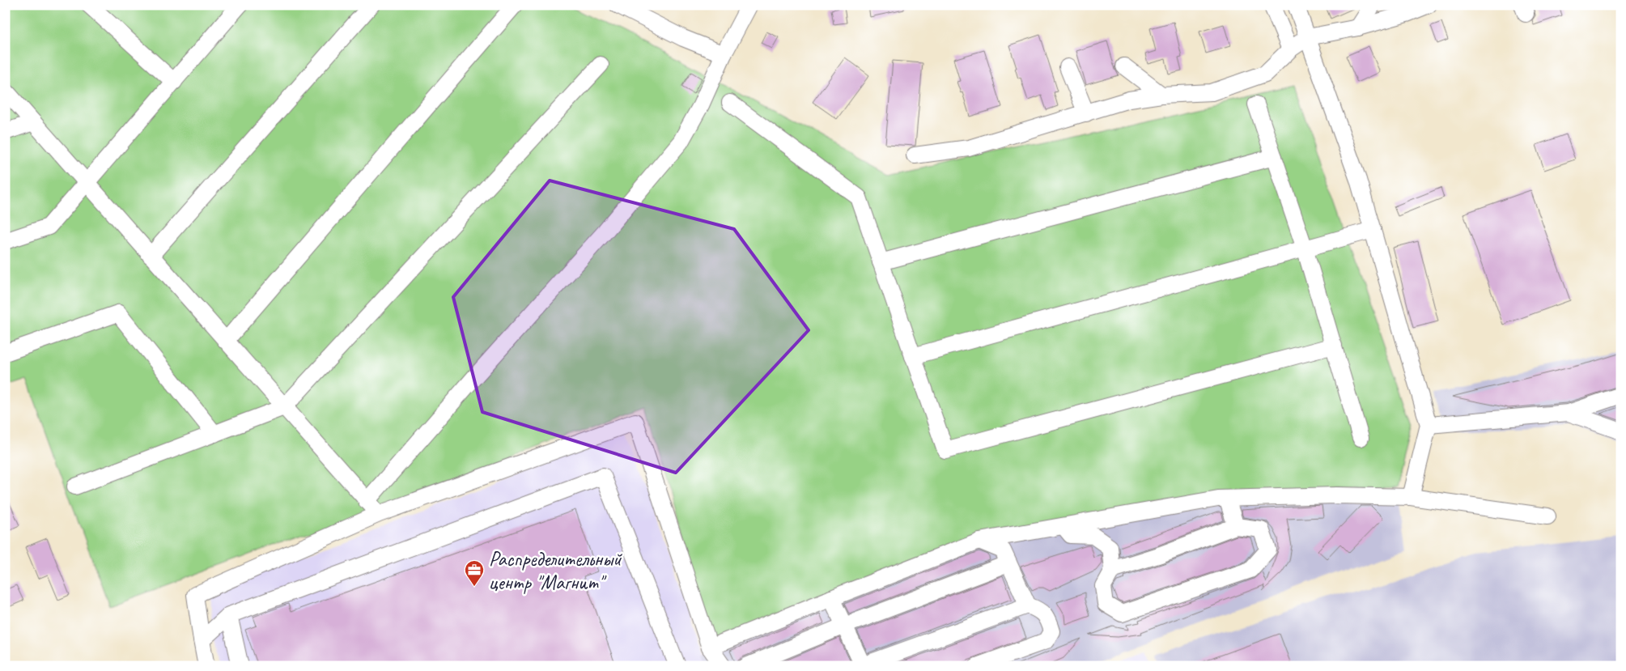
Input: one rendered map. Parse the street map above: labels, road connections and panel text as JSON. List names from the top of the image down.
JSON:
{
  "places": {
    "office": ["Распределительный центр \"Магнит\""]
  }
}
